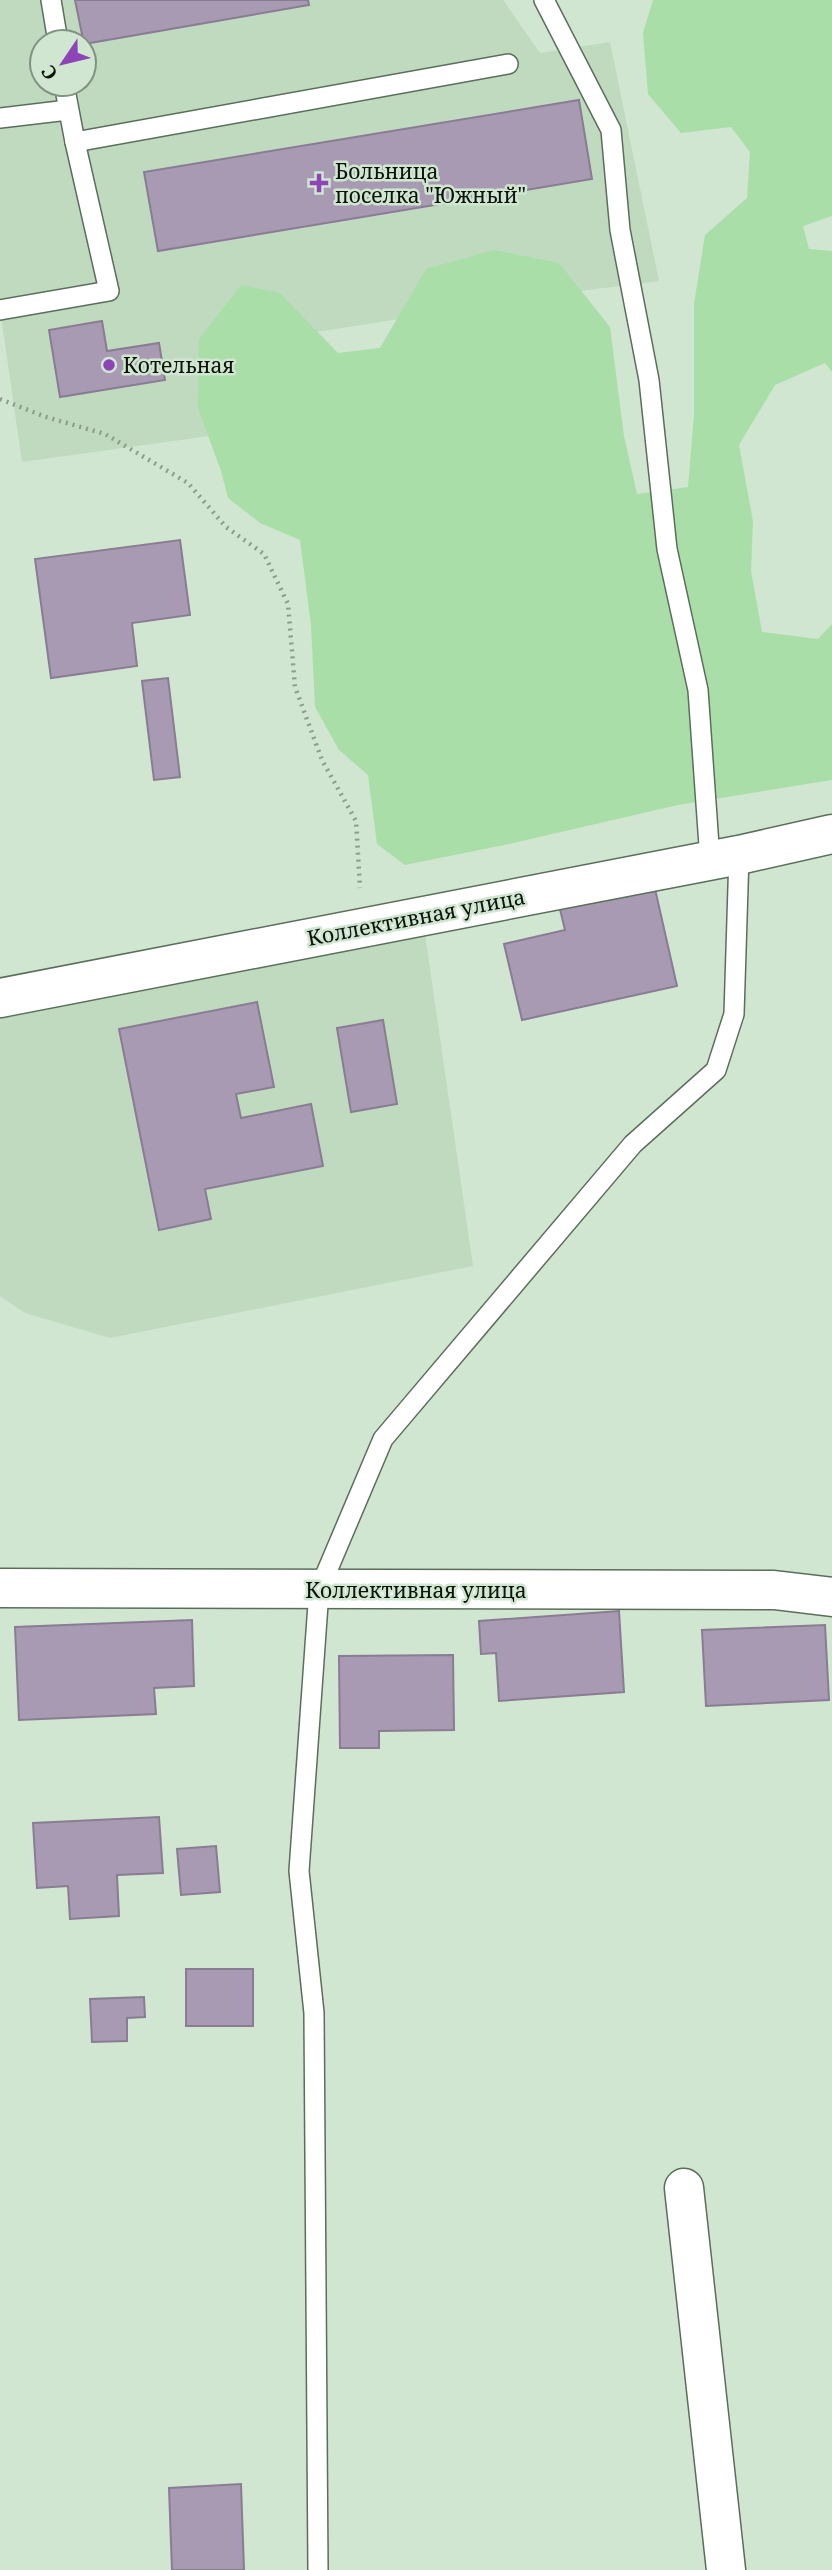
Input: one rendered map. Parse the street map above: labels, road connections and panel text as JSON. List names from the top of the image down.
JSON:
{
  "streets": {
    "street": ["Коллективная улица"]
  },
  "places": {
    "health": ["Больница поселка \"Южный\""],
    "other": ["Котельная"]
  },
  "north": "bottom left"
}
